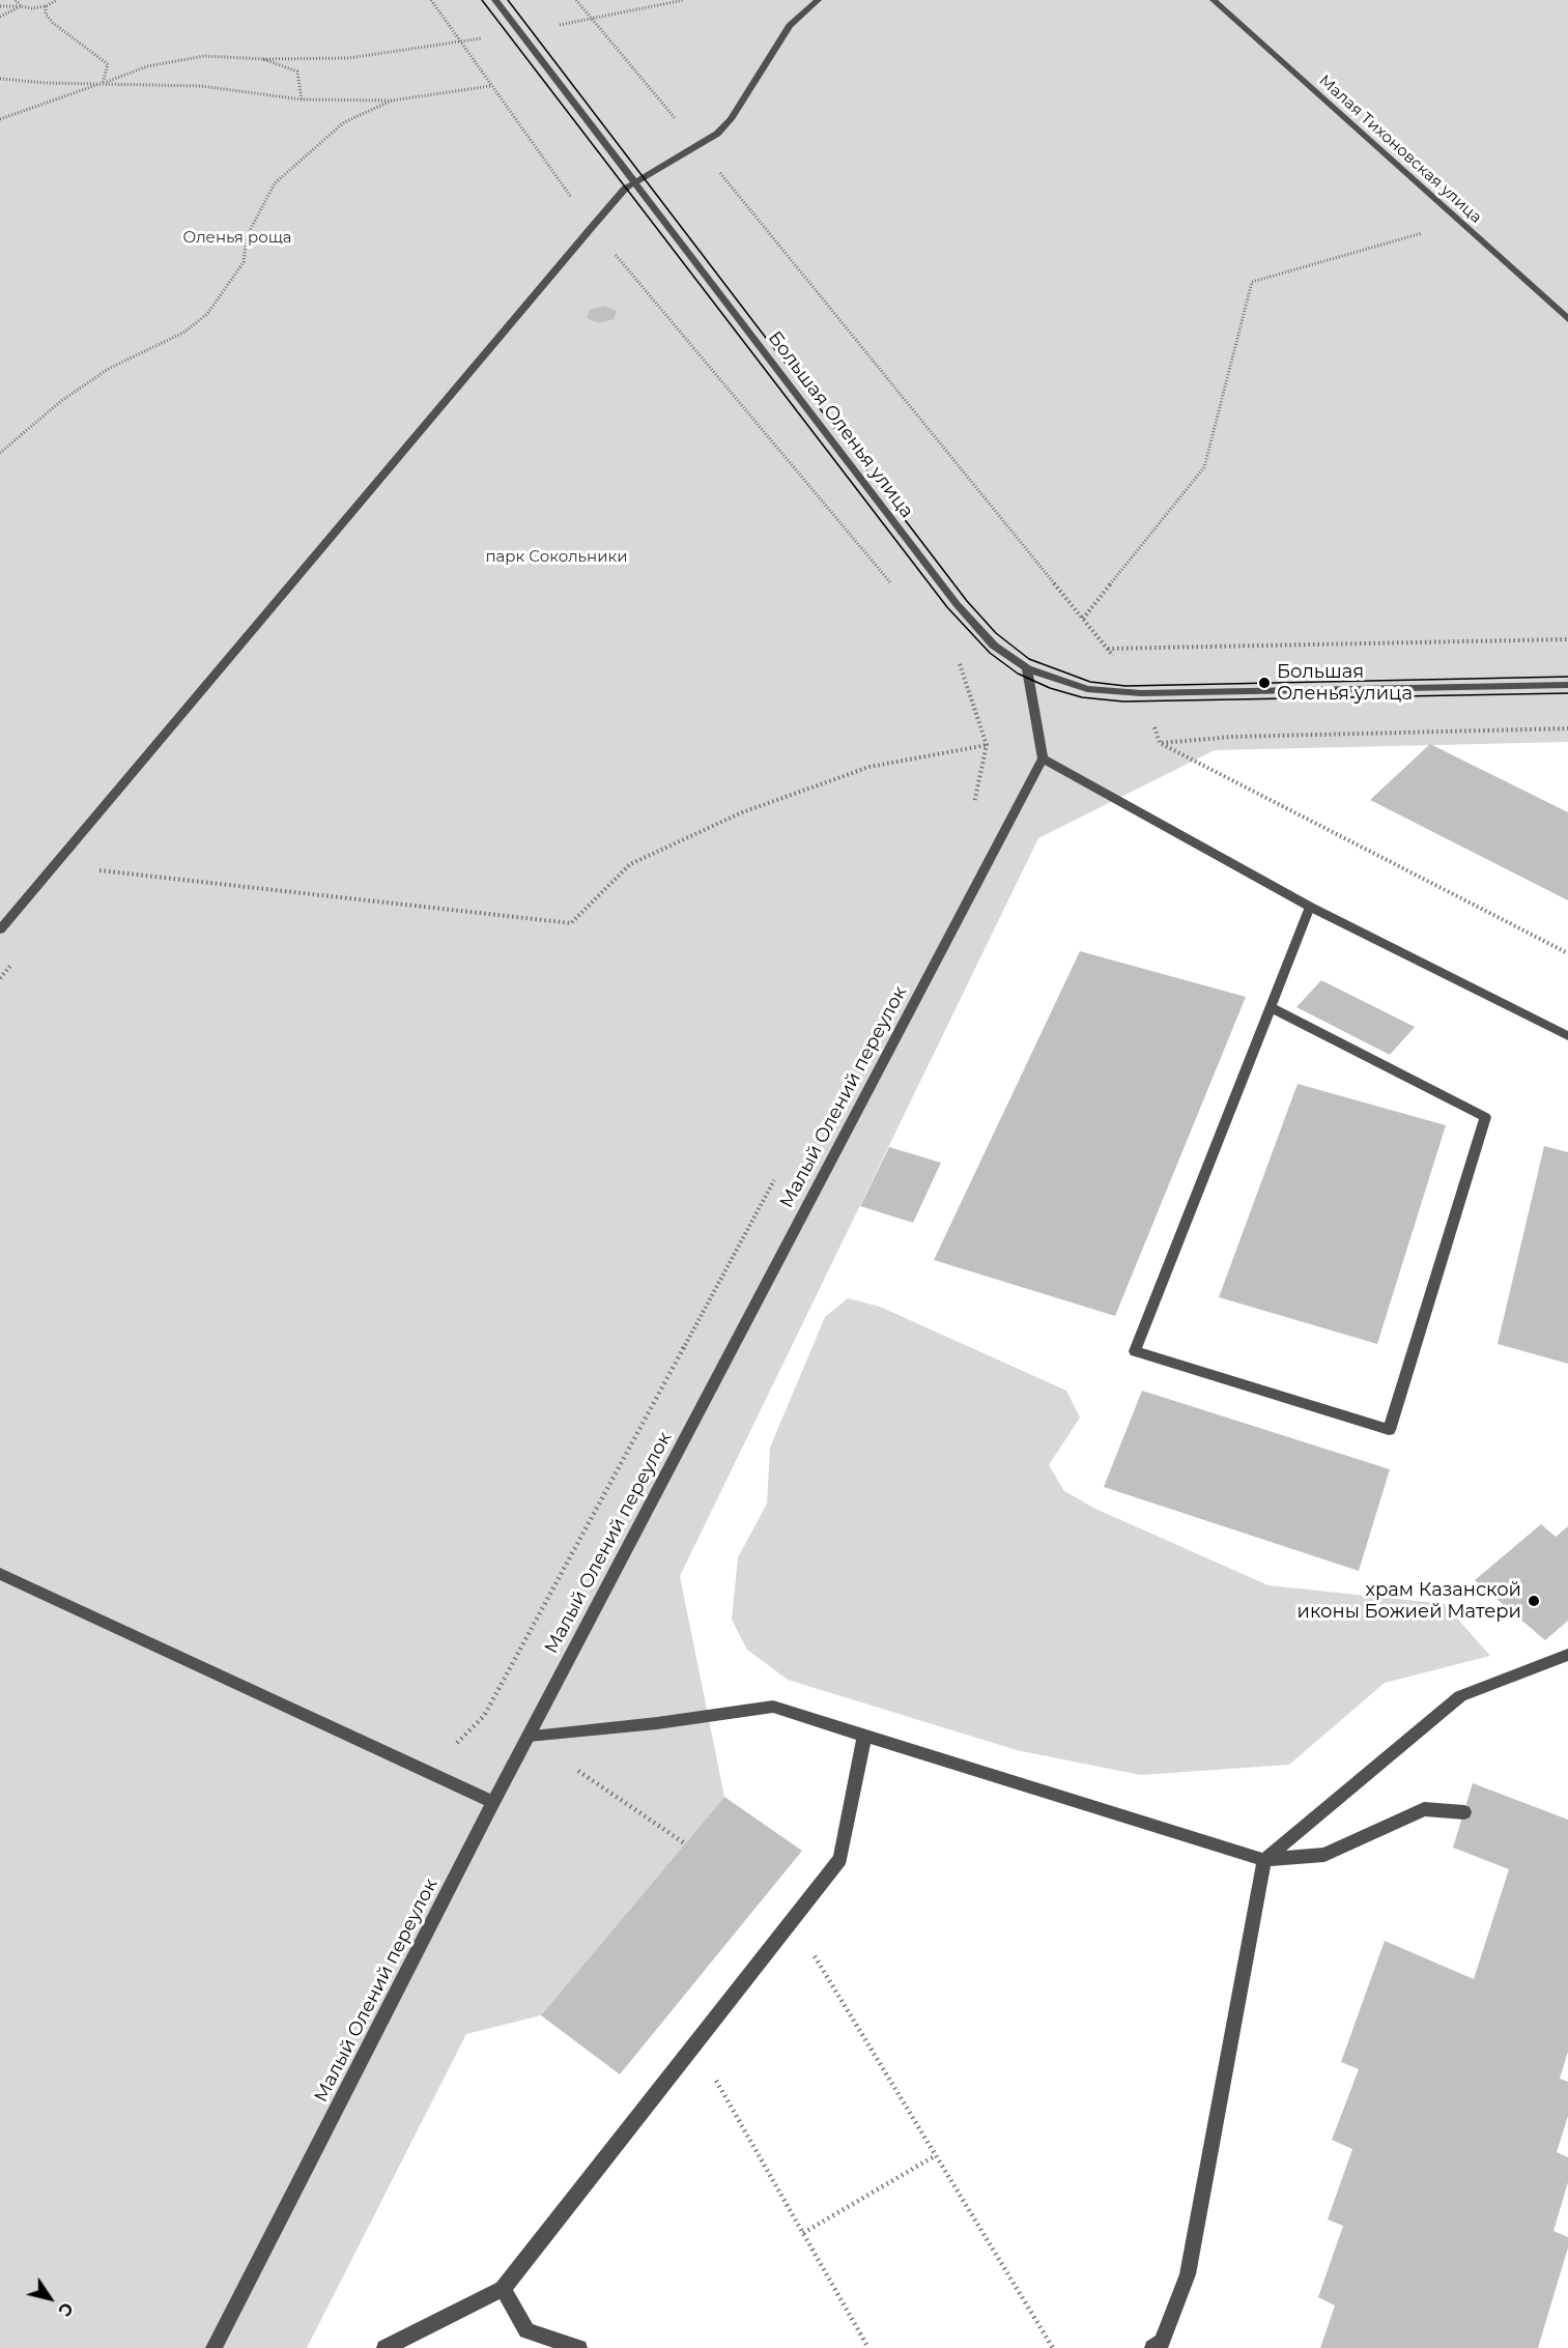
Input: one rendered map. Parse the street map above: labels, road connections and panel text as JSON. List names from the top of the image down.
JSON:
{
  "streets": {
    "street": ["Малая Тихоновская улица", "Большая Оленья улица", "Малый Олений переулок"]
  },
  "parks": ["Оленья роща", "парк Сокольники"],
  "places": ["Большая Оленья улица", "храм Казанской иконы Божией Матери"],
  "north": "bottom right"
}
